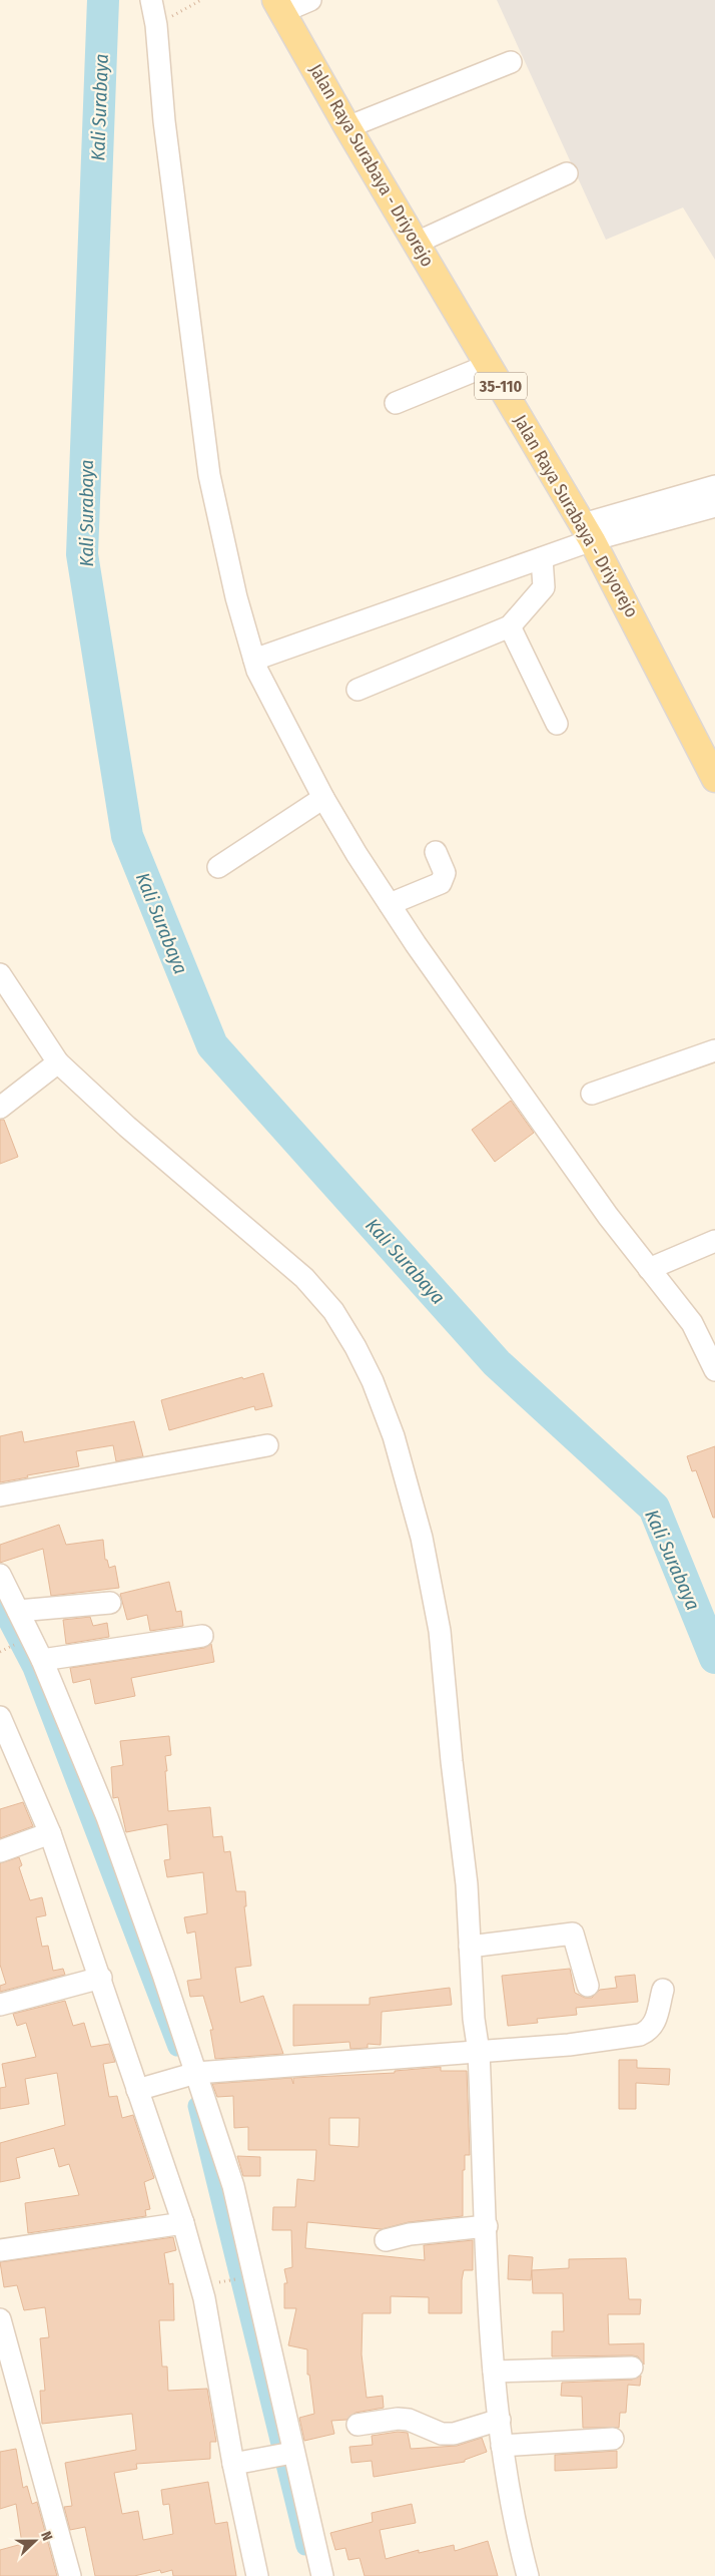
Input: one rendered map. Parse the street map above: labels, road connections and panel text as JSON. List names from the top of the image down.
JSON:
{
  "streets": {
    "main road": ["Jalan Raya Surabaya - Driyorejo", "35-110"]
  },
  "water": ["Kali Surabaya"],
  "north": "right"
}
